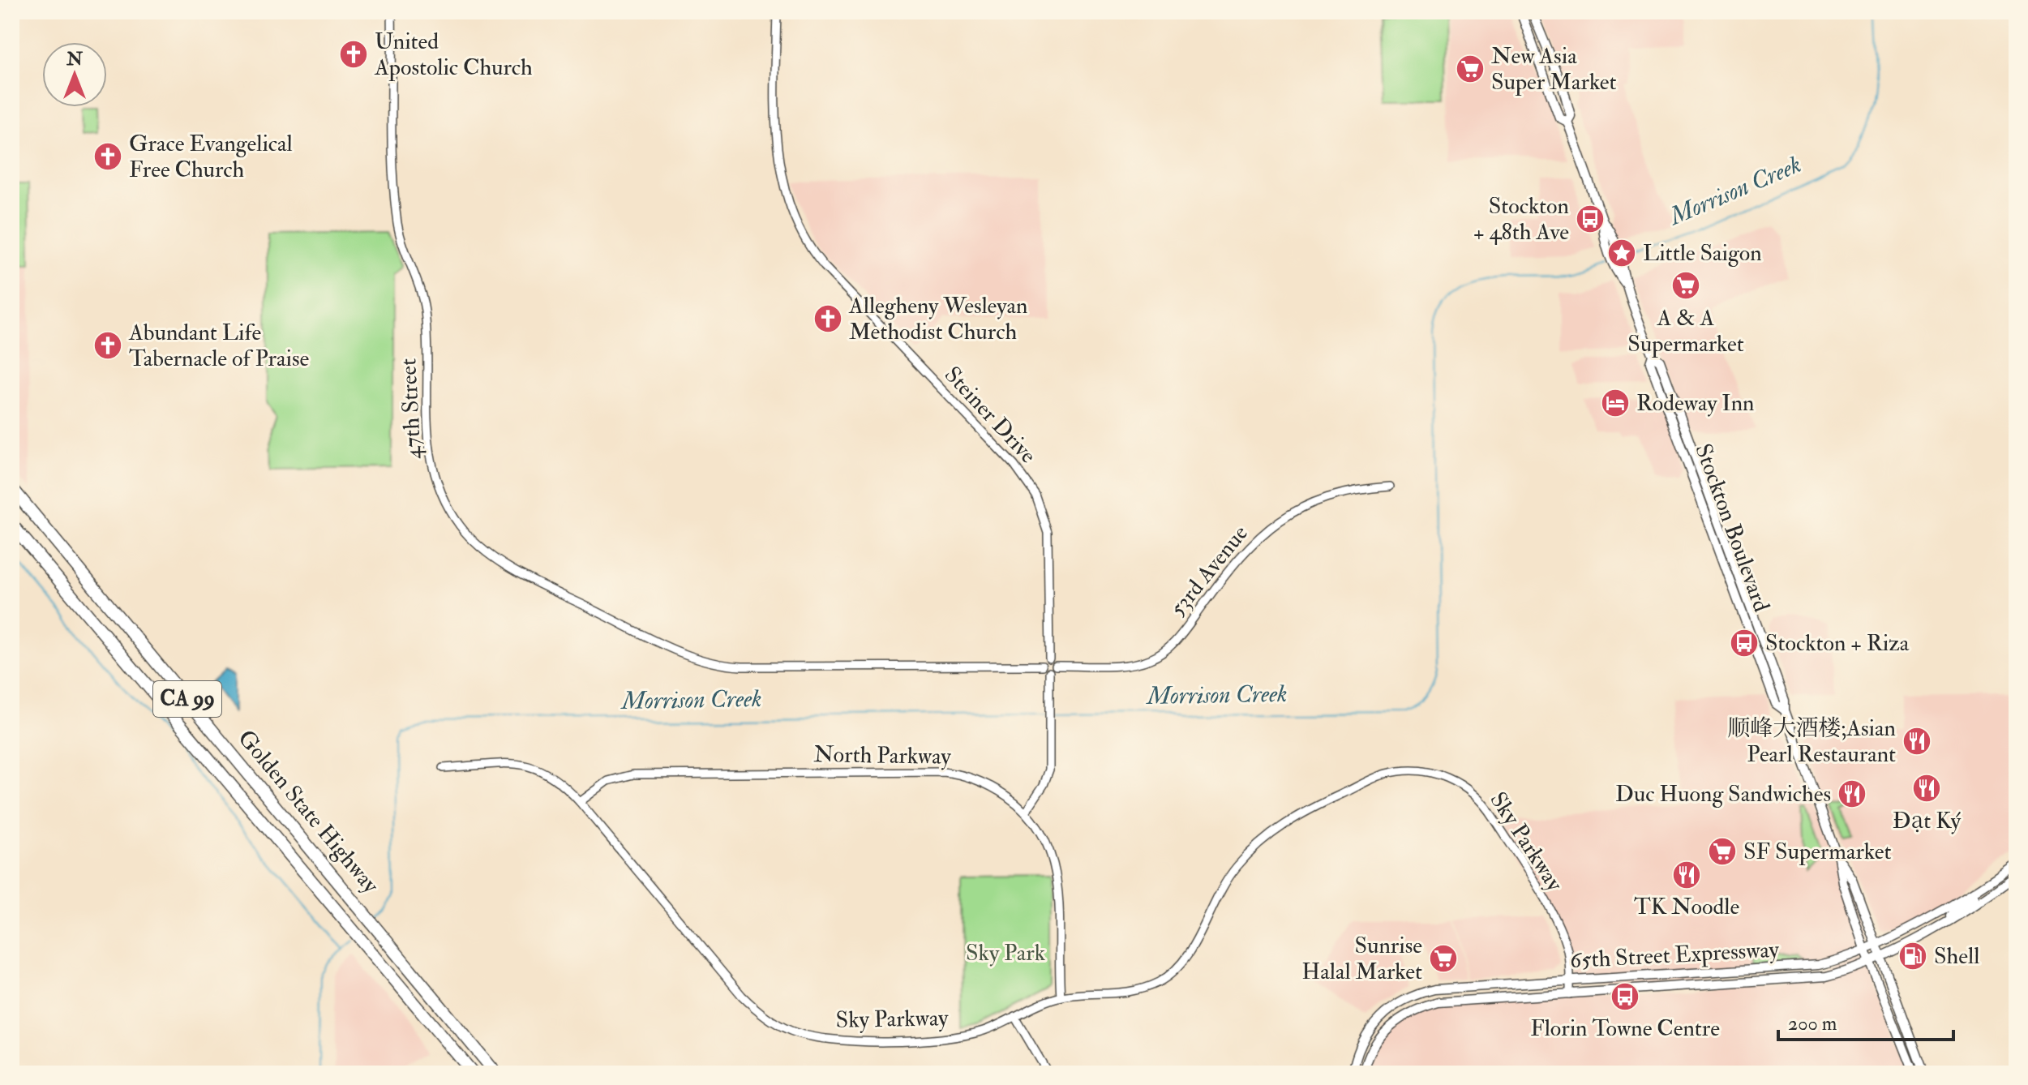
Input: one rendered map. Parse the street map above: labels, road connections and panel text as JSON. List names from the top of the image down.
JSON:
{
  "streets": {
    "highway": ["CA 99", "Golden State Highway"],
    "main road": ["Stockton Boulevard", "65th Street Expressway"],
    "street": [
      "47th Street",
      "Steiner Drive",
      "53rd Avenue",
      "North Parkway",
      "Sky Parkway"
    ]
  },
  "crossings": [
    ["Stockton Boulevard", "65th Street Expressway"],
    ["North Parkway", "Sky Parkway"],
    ["Sky Parkway", "65th Street Expressway"]
  ],
  "water": ["Morrison Creek"],
  "parks": ["Sky Park"],
  "places": {
    "church": [
      "United Apostolic Church",
      "Grace Evangelical Free Church",
      "Allegheny Wesleyan Methodist Church",
      "Abundant Life Tabernacle of Praise"
    ],
    "supermarket": [
      "New Asia Super Market",
      "A & A Supermarket",
      "SF Supermarket",
      "Sunrise Halal Market"
    ],
    "bus stop": ["Stockton + 48th Ave", "Stockton + Riza", "Florin Towne Centre"],
    "place": ["Little Saigon"],
    "hotel": ["Rodeway Inn"],
    "restaurant": [
      "顺峰大酒楼;Asian Pearl Restaurant",
      "Đạt Ký",
      "Duc Huong Sandwiches",
      "TK Noodle"
    ],
    "fuel station": ["Shell"]
  },
  "scale_bar": "200 m",
  "north": "top"
}
